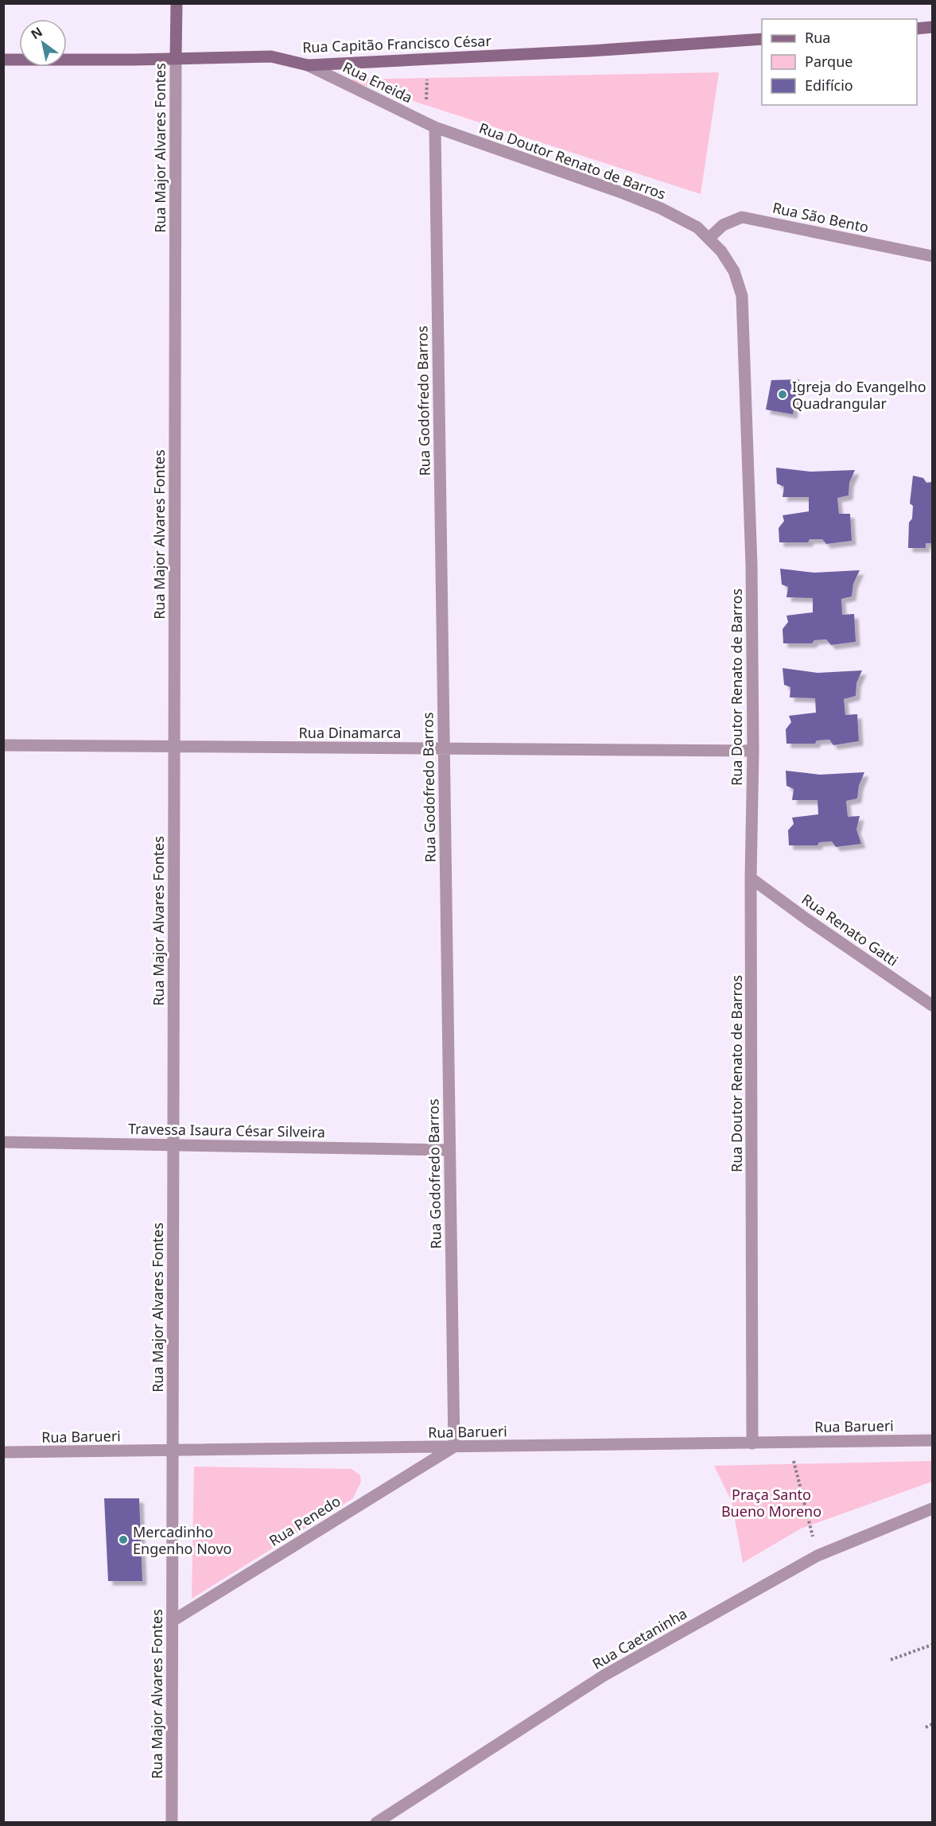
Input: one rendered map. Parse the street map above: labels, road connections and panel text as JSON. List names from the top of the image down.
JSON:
{
  "streets": {
    "street": [
      "Rua Capitão Francisco César",
      "Rua Eneida",
      "Rua Major Alvares Fontes",
      "Rua Doutor Renato de Barros",
      "Rua São Bento",
      "Rua Godofredo Barros",
      "Rua Dinamarca",
      "Rua Renato Gatti",
      "Travessa Isaura César Silveira",
      "Rua Barueri",
      "Rua Penedo",
      "Rua Caetaninha"
    ]
  },
  "crossings": [
    ["Rua Capitão Francisco César", "Rua Eneida"],
    ["Rua Capitão Francisco César", "Rua Major Alvares Fontes"],
    ["Rua Eneida", "Rua Doutor Renato de Barros"],
    ["Rua Eneida", "Rua Godofredo Barros"],
    ["Rua Major Alvares Fontes", "Rua Dinamarca"],
    ["Rua Major Alvares Fontes", "Travessa Isaura César Silveira"],
    ["Rua Major Alvares Fontes", "Rua Barueri"],
    ["Rua Major Alvares Fontes", "Rua Penedo"],
    ["Rua Doutor Renato de Barros", "Rua São Bento"],
    ["Rua Doutor Renato de Barros", "Rua Godofredo Barros"],
    ["Rua Doutor Renato de Barros", "Rua Dinamarca"],
    ["Rua Doutor Renato de Barros", "Rua Renato Gatti"],
    ["Rua Doutor Renato de Barros", "Rua Barueri"],
    ["Rua Godofredo Barros", "Rua Dinamarca"],
    ["Rua Godofredo Barros", "Travessa Isaura César Silveira"],
    ["Rua Godofredo Barros", "Rua Barueri"],
    ["Rua Godofredo Barros", "Rua Penedo"],
    ["Rua Barueri", "Rua Penedo"]
  ],
  "parks": ["Praça Santo Bueno Moreno"],
  "places": ["Igreja do Evangelho Quadrangular", "Mercadinho Engenho Novo"],
  "legend": ["Rua", "Parque", "Edifício"],
  "north": "top left"
}
